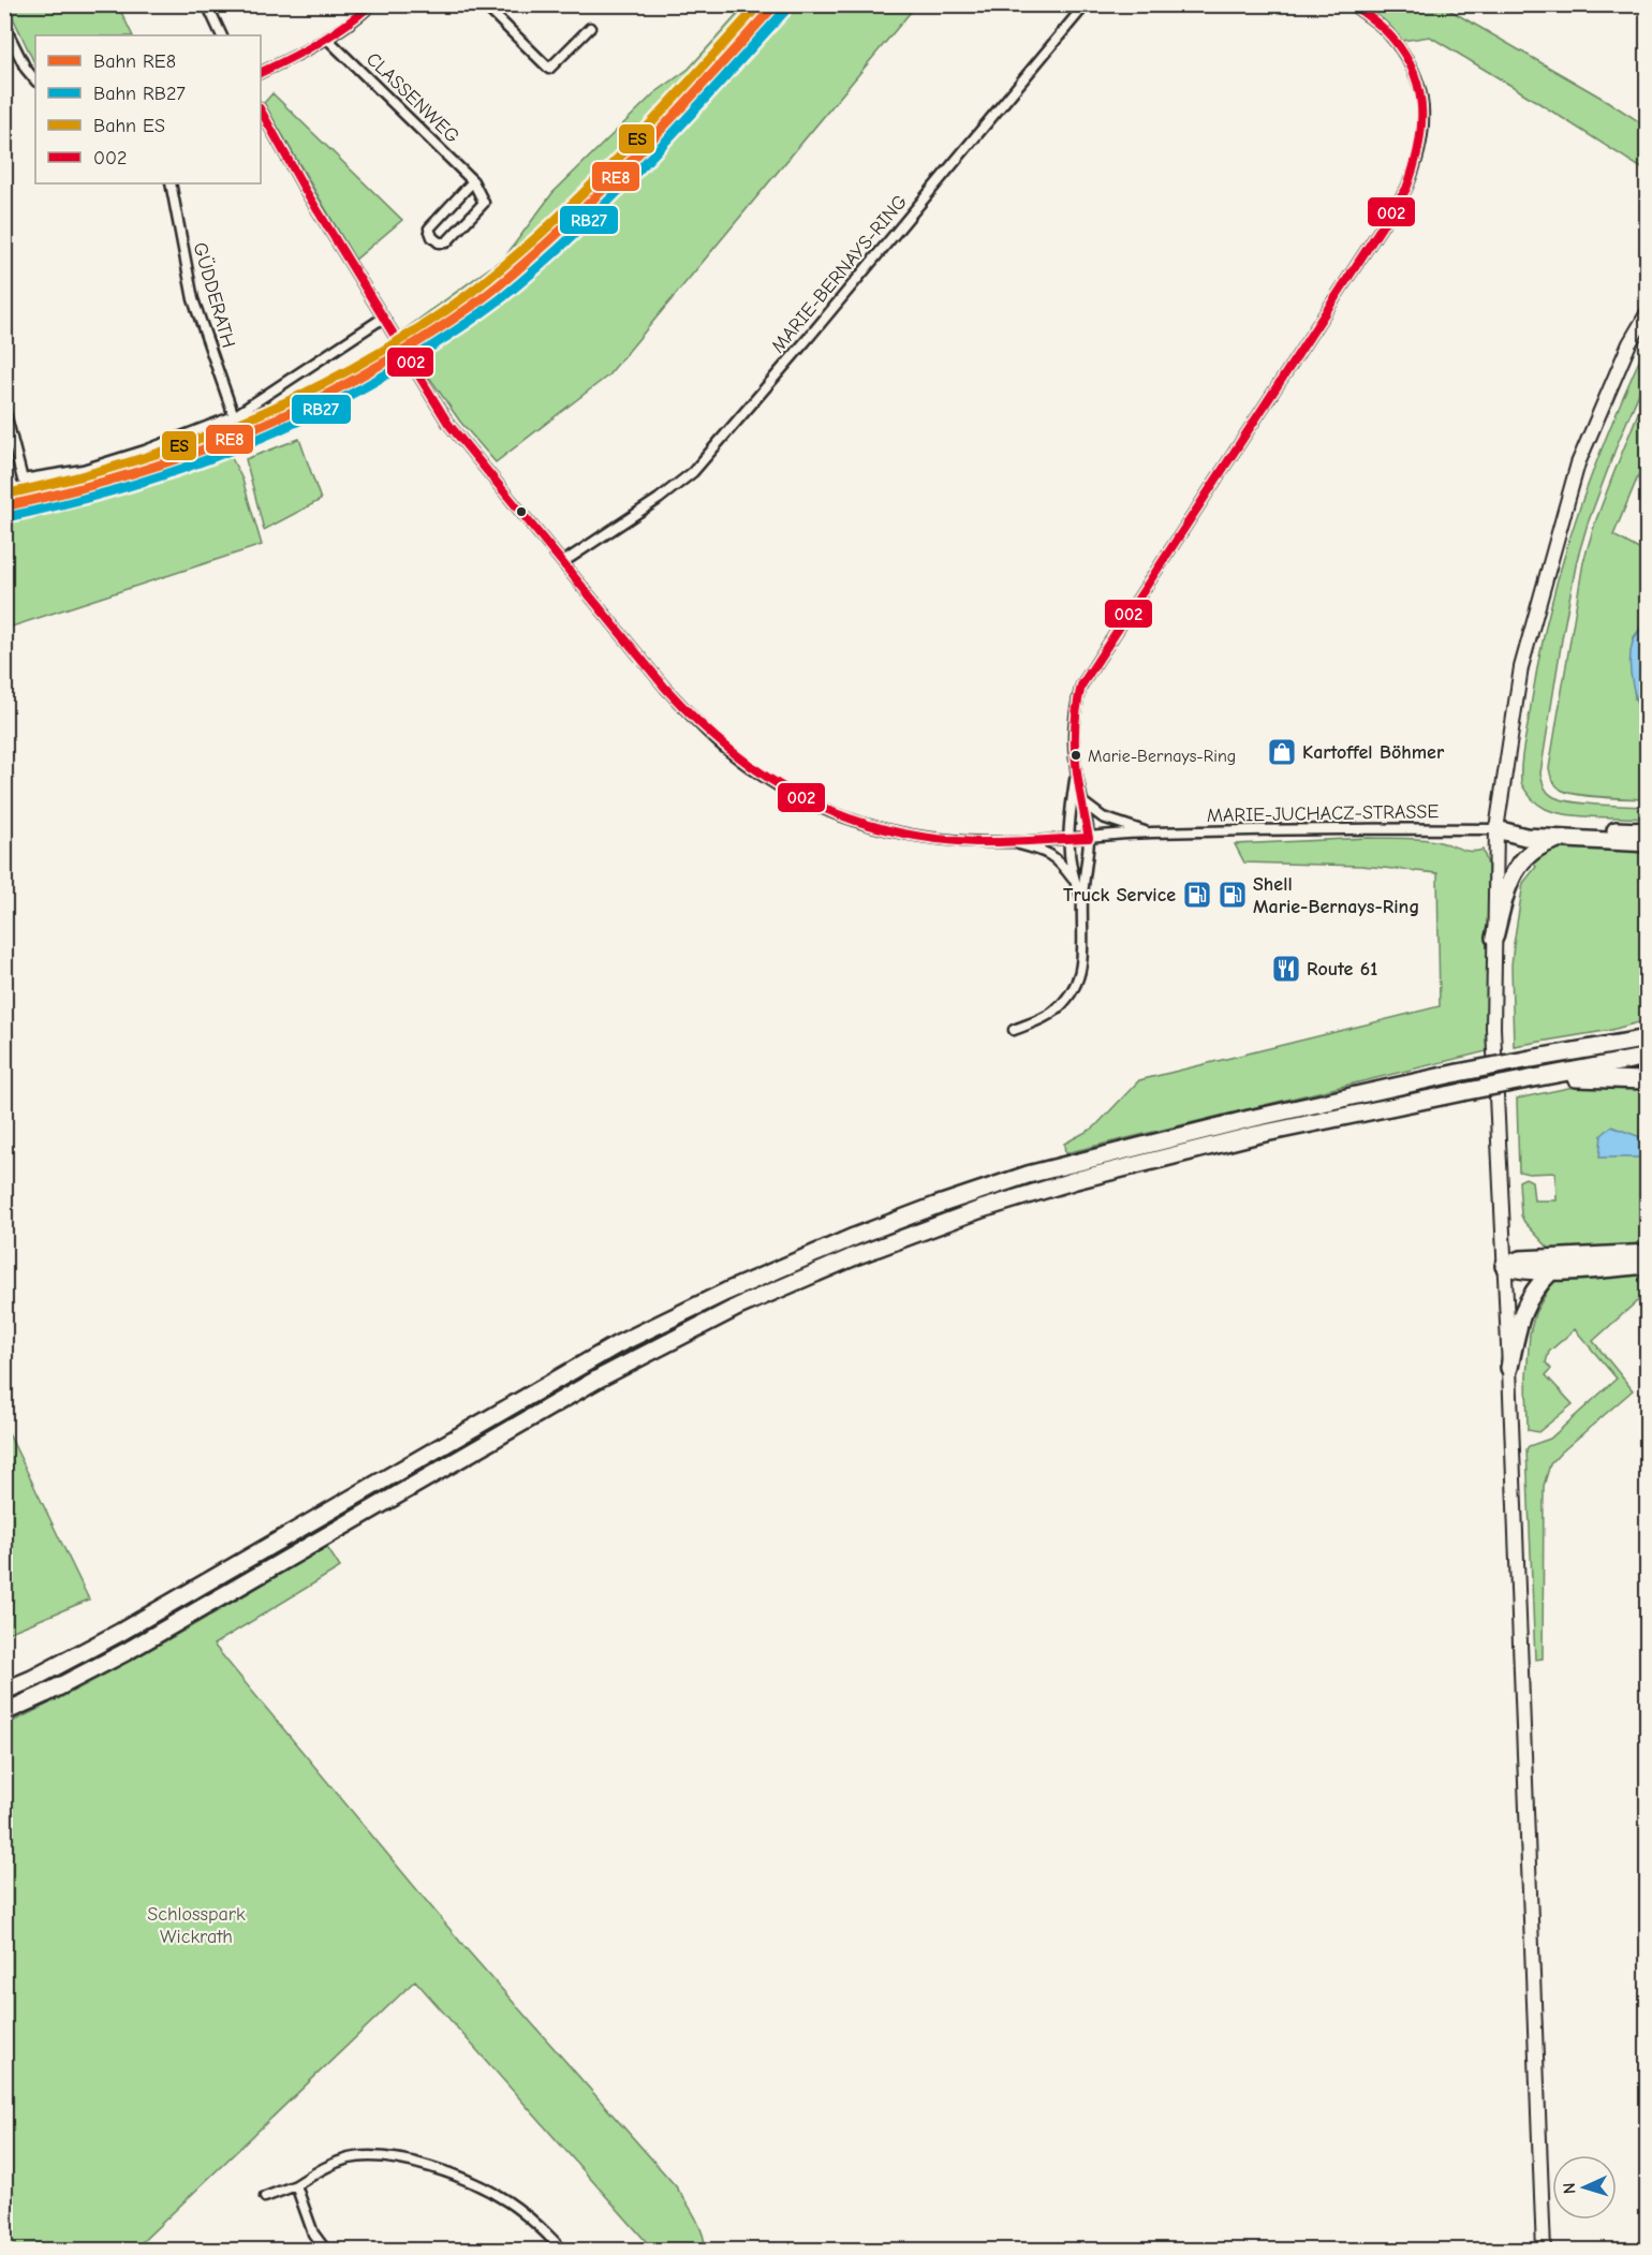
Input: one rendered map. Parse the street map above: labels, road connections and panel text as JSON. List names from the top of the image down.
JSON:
{
  "streets": {
    "street": [
      "CLASSENWEG",
      "MARIE-BERNAYS-RING",
      "GÜDDERATH",
      "MARIE-JUCHACZ-STRASSE"
    ]
  },
  "crossings": [
    ["MARIE-BERNAYS-RING", "MARIE-JUCHACZ-STRASSE"]
  ],
  "parks": ["Schlosspark Wickrath"],
  "places": {
    "shop": ["Kartoffel Böhmer"],
    "other": ["Marie-Bernays-Ring"],
    "fuel station": ["Truck Service", "Shell Marie-Bernays-Ring"],
    "restaurant": ["Route 61"]
  },
  "lines": [
    "rail line RE8",
    "rail line ES",
    "transit line 002",
    "rail line RB27"
  ],
  "legend": [
    "Bahn RE8",
    "Bahn RB27",
    "Bahn ES",
    "002"
  ],
  "north": "left"
}
